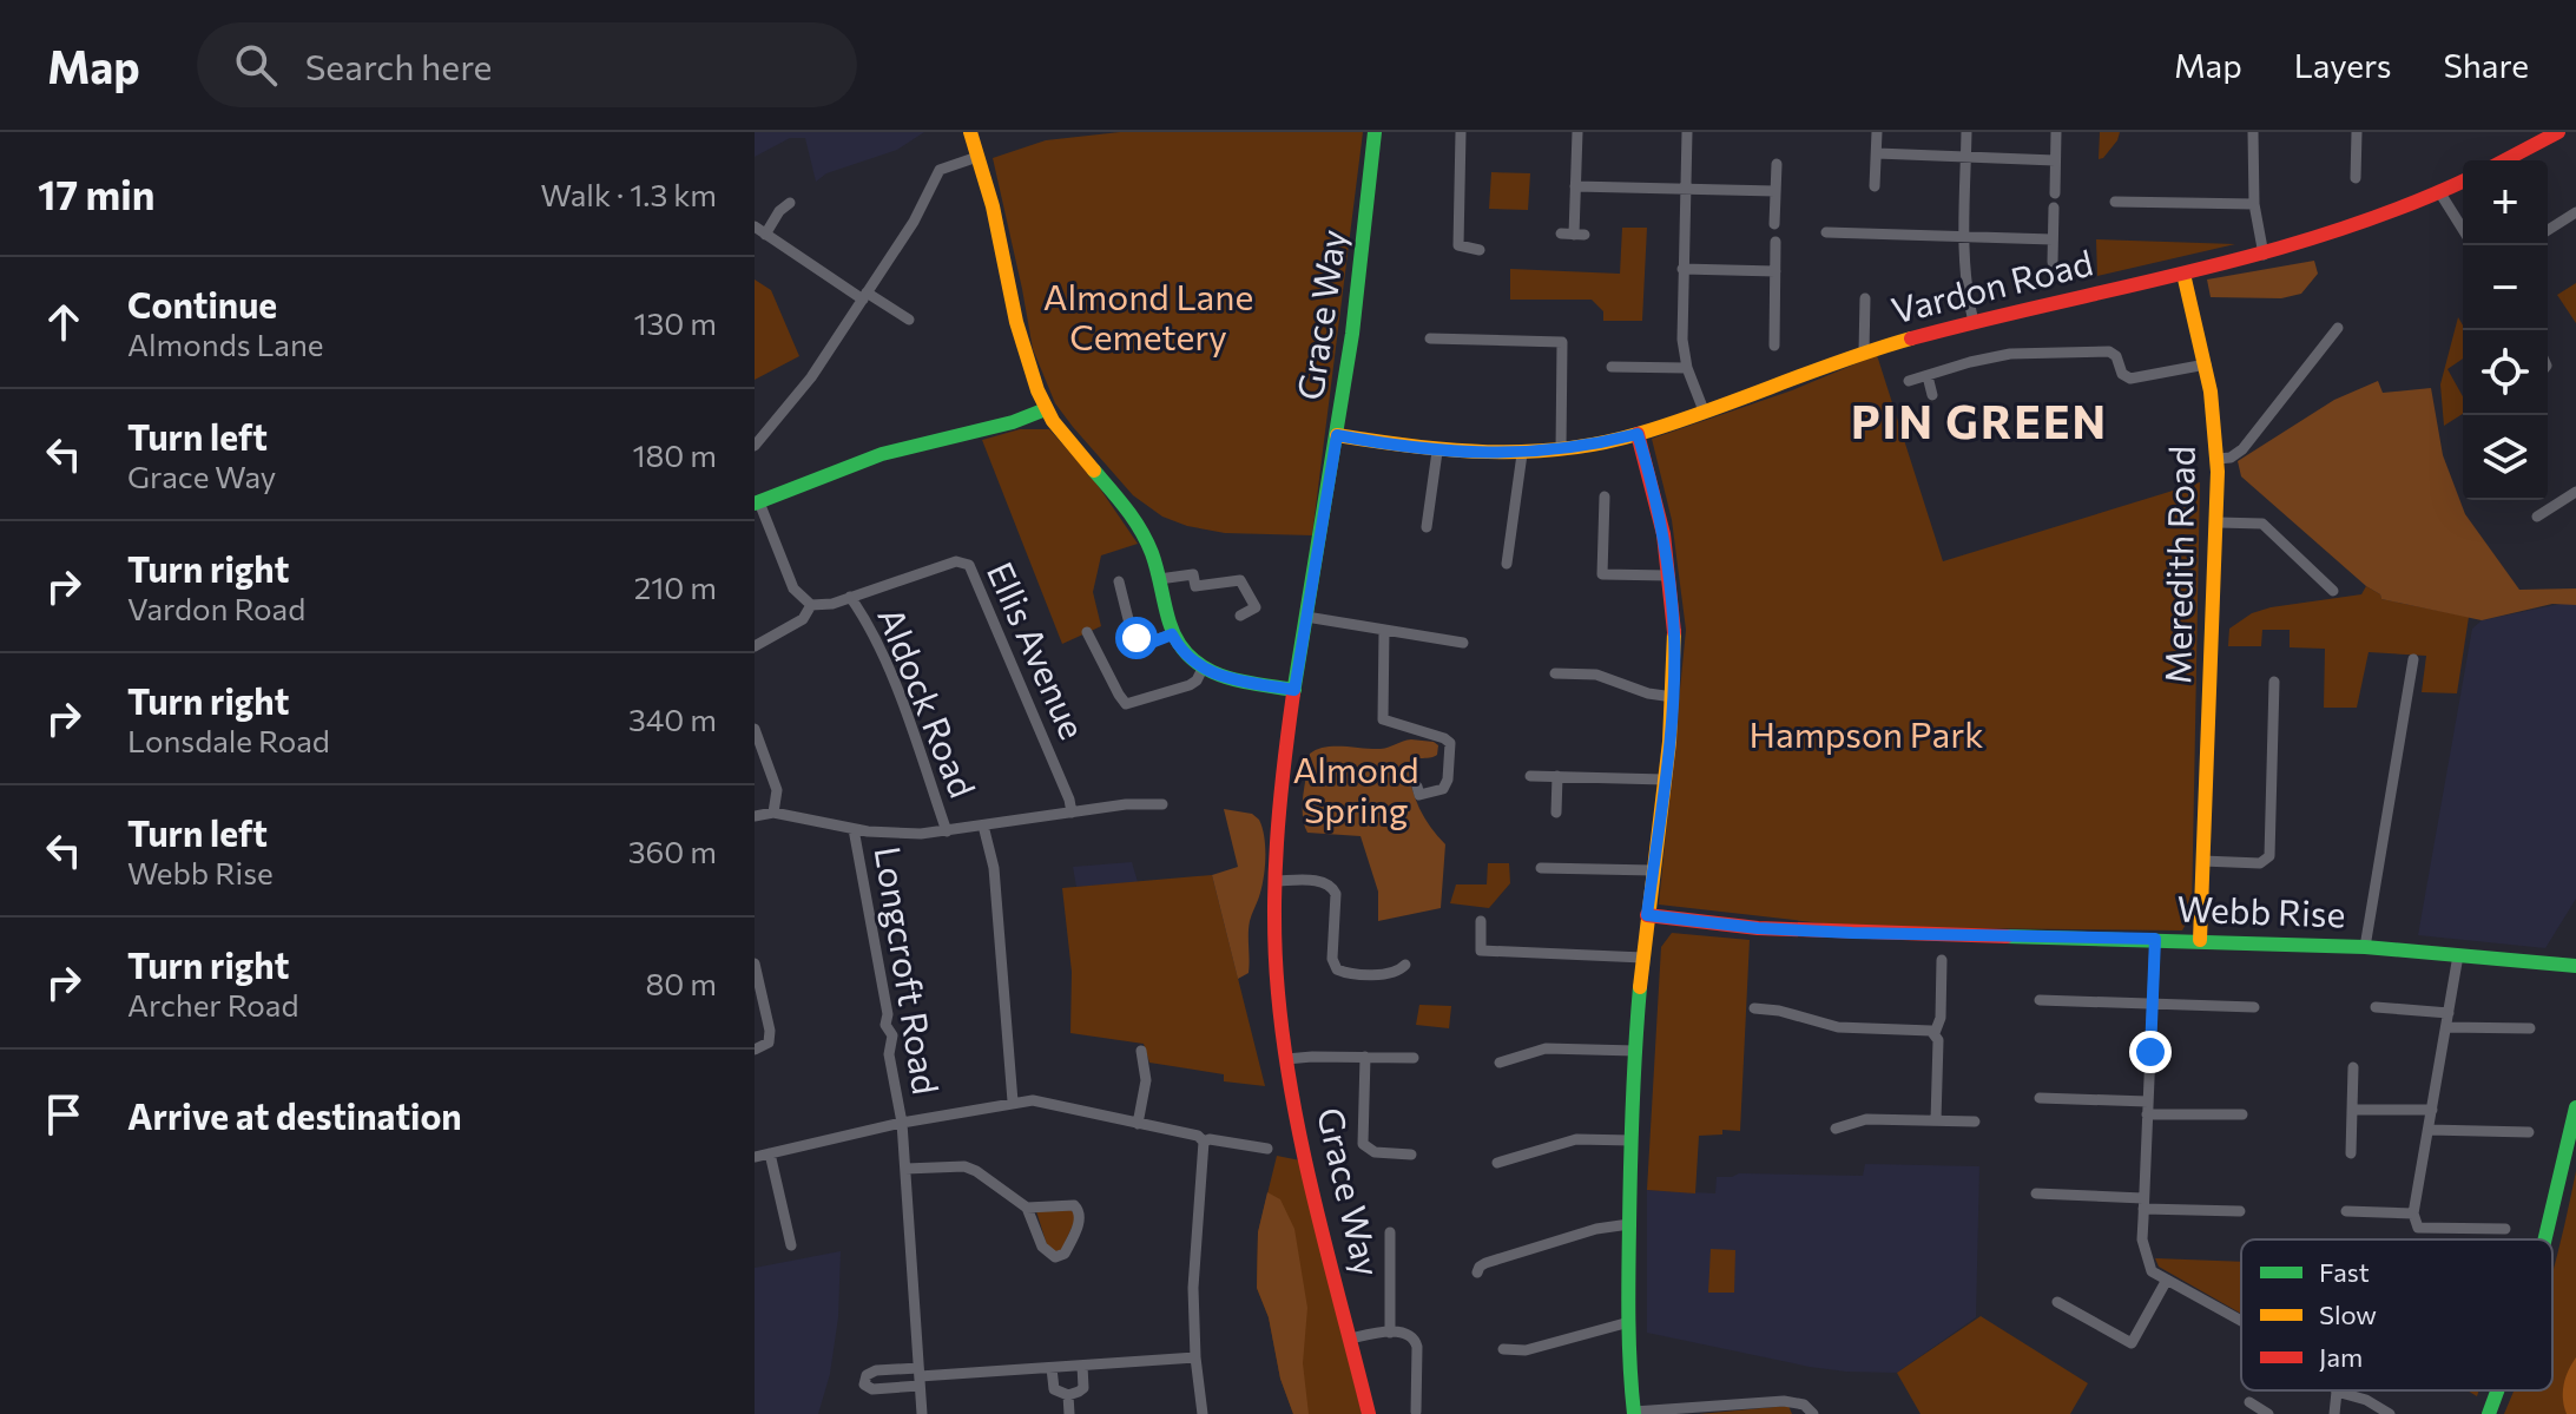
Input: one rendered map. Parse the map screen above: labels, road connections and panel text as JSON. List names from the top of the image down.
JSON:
{
  "streets": {
    "street": [
      "Vardon Road",
      "Grace Way",
      "Meredith Road",
      "Ellis Avenue",
      "Aldock Road",
      "Webb Rise",
      "Longcroft Road"
    ]
  },
  "crossings": [
    ["Vardon Road", "Grace Way"],
    ["Vardon Road", "Meredith Road"],
    ["Meredith Road", "Webb Rise"],
    ["Ellis Avenue", "Aldock Road"]
  ],
  "districts": ["PIN GREEN"],
  "parks": ["Almond Lane Cemetery", "Hampson Park", "Almond Spring"],
  "legend": ["Fast", "Slow", "Jam"],
  "page": {
    "header": "Map",
    "search": "Search here",
    "nav": ["Map", "Layers", "Share"],
    "heading": ["17 min", "Walk · 1.3 km"],
    "map_buttons": ["+", "−"],
    "list": [
      ["Continue", "Almonds Lane", "130 m"],
      ["Turn left", "Grace Way", "180 m"],
      ["Turn right", "Vardon Road", "210 m"],
      ["Turn right", "Lonsdale Road", "340 m"],
      ["Turn left", "Webb Rise", "360 m"],
      ["Turn right", "Archer Road", "80 m"],
      "Arrive at destination"
    ]
  }
}
